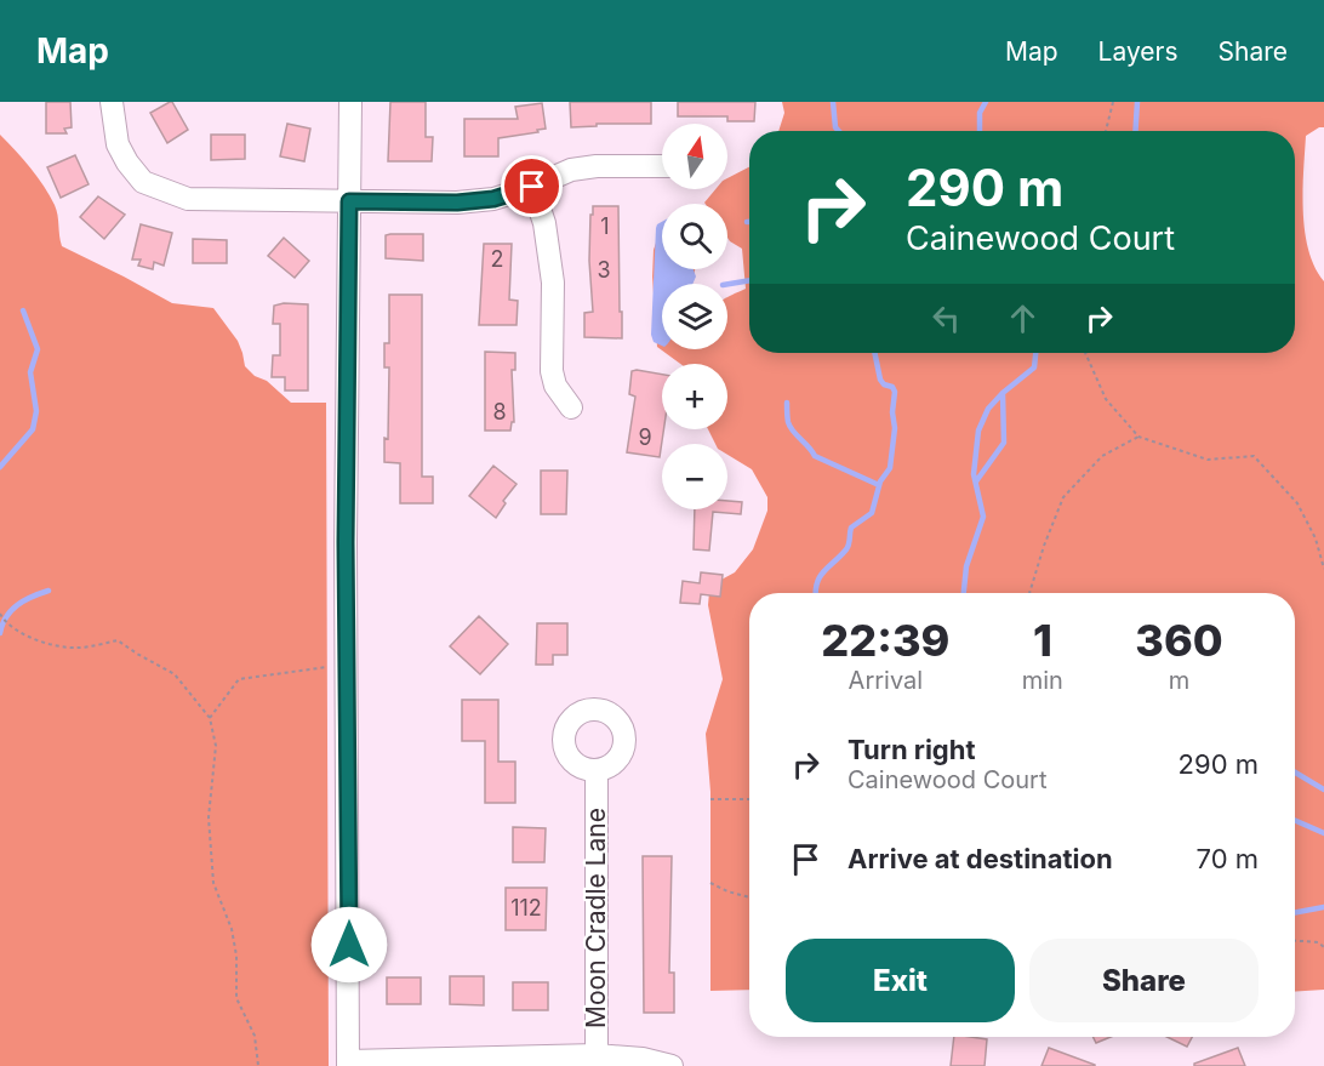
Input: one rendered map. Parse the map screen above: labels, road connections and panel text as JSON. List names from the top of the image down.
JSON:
{
  "streets": {
    "street": ["Moon Cradle Lane"]
  },
  "house_numbers": [
    "1",
    "2",
    "3",
    "8",
    "9",
    "112"
  ],
  "north": "top",
  "page": {
    "header": "Map",
    "nav": ["Map", "Layers", "Share"],
    "map_buttons": ["+", "−"],
    "turn": ["290 m", "Cainewood Court"],
    "eta": [
      "22:39",
      "Arrival",
      "1",
      "min",
      "360",
      "m"
    ],
    "list": [
      {
        "name": "Turn right",
        "note": "Cainewood Court",
        "value": "290 m"
      },
      {
        "name": "Arrive at destination",
        "value": "70 m"
      }
    ],
    "buttons": ["Exit", "Share"]
  }
}
